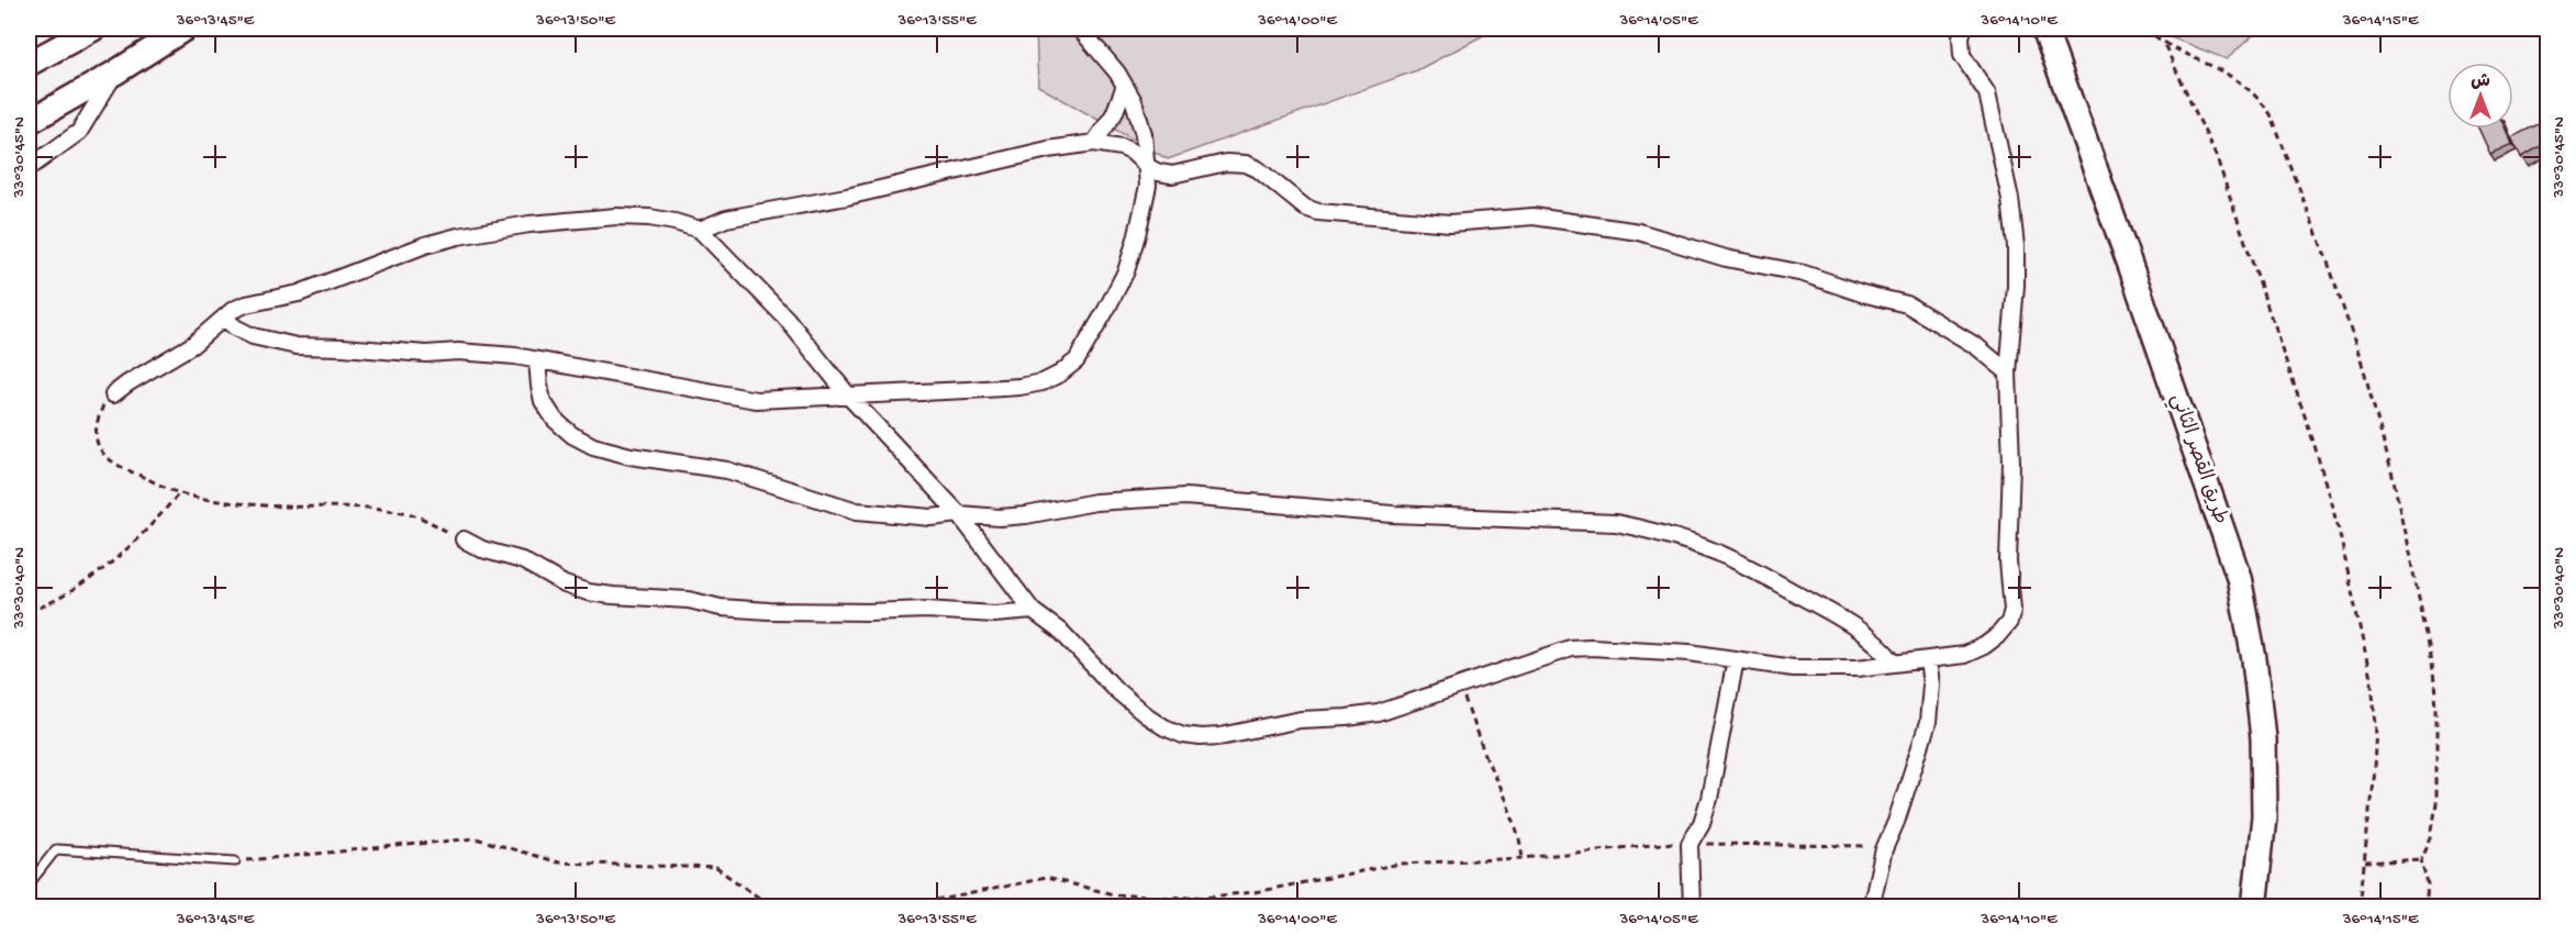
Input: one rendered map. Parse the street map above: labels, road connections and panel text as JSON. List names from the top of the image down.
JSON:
{
  "streets": {
    "main road": ["طريق القصر الثاني"]
  },
  "north": "top",
  "coordinates": [
    "36°13'45\"E",
    "36°13'50\"E",
    "36°13'55\"E",
    "36°14'00\"E",
    "36°14'05\"E",
    "36°14'10\"E",
    "36°14'15\"E",
    "33°30'45\"N",
    "33°30'40\"N"
  ]
}
